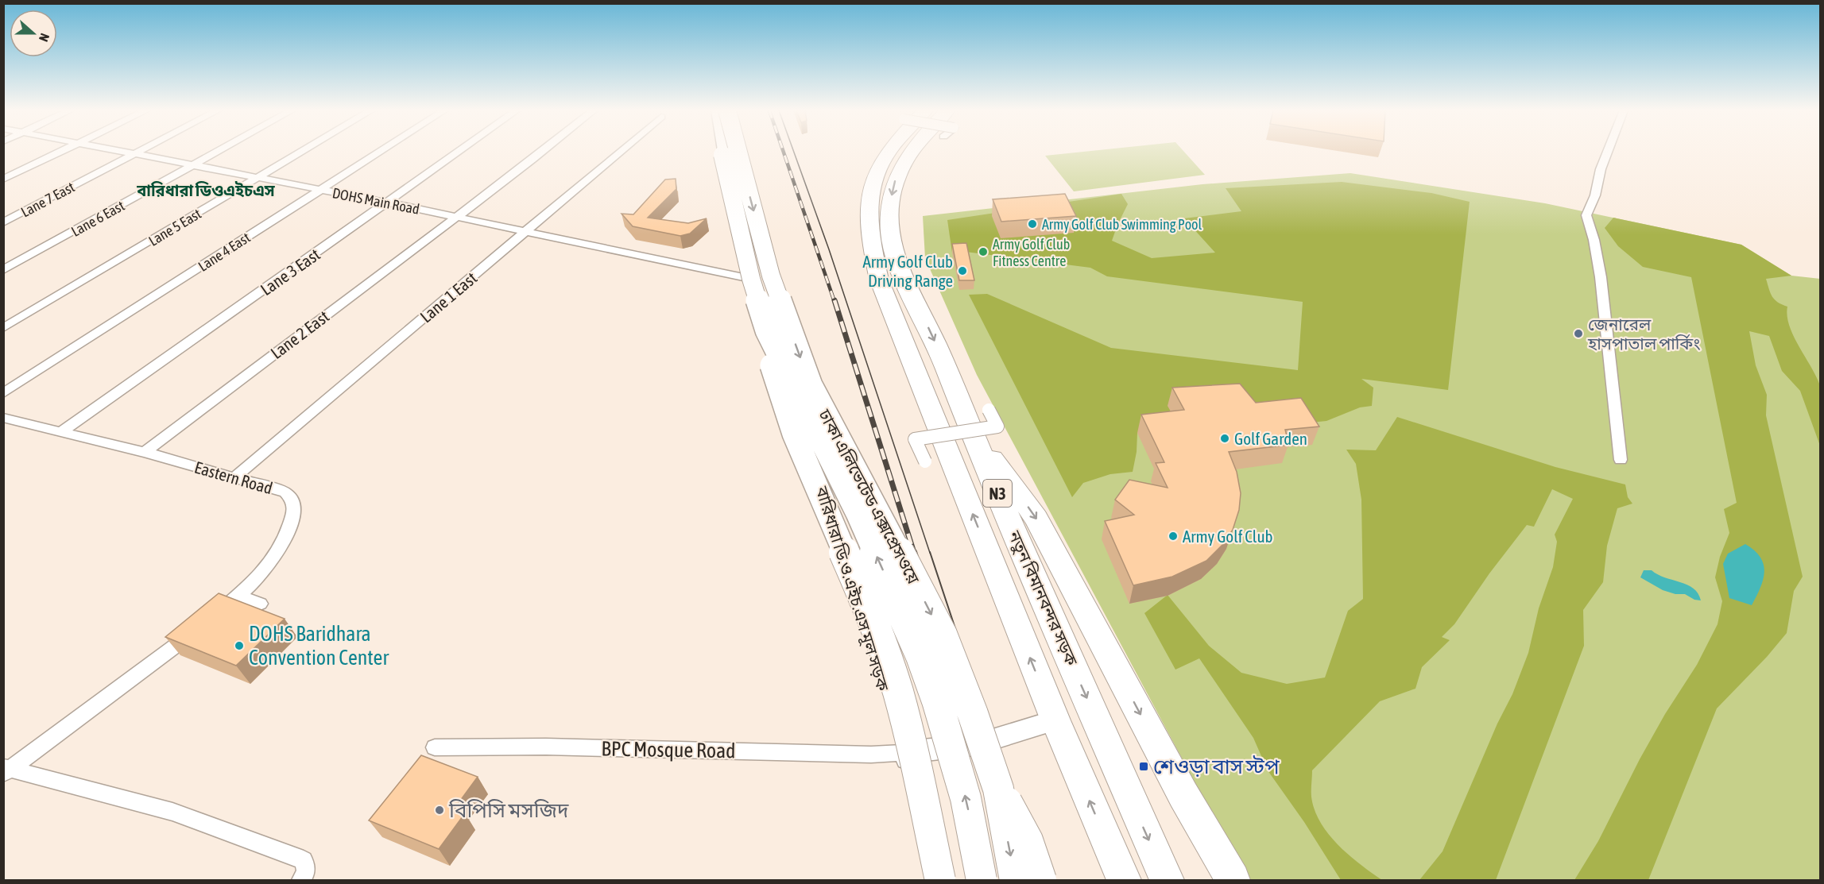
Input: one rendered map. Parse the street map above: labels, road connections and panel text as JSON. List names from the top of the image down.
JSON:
{
  "streets": {
    "highway": ["N3", "ঢাকা এলিভেটেড এক্সপ্রেসওয়ে", "নতুন বিমানবন্দর সড়ক"],
    "street": [
      "Lane 7 East",
      "DOHS Main Road",
      "Lane 6 East",
      "Lane 5 East",
      "Lane 4 East",
      "Lane 3 East",
      "Lane 1 East",
      "Lane 2 East",
      "Eastern Road",
      "বারিধারা ডি.ও.এইচ.এস মূল সড়ক",
      "BPC Mosque Road"
    ]
  },
  "crossings": [
    ["Lane 7 East", "DOHS Main Road"],
    ["DOHS Main Road", "Lane 6 East"],
    ["DOHS Main Road", "Lane 5 East"],
    ["DOHS Main Road", "Lane 4 East"],
    ["DOHS Main Road", "Lane 3 East"],
    ["DOHS Main Road", "Lane 1 East"],
    ["DOHS Main Road", "Lane 2 East"],
    ["DOHS Main Road", "বারিধারা ডি.ও.এইচ.এস মূল সড়ক"],
    ["Lane 3 East", "Eastern Road"],
    ["Lane 1 East", "Eastern Road"],
    ["Lane 2 East", "Eastern Road"],
    ["বারিধারা ডি.ও.এইচ.এস মূল সড়ক", "BPC Mosque Road"]
  ],
  "districts": ["বারিধারা ডিওএইচএস"],
  "places": {
    "other": [
      "Army Golf Club Swimming Pool",
      "Army Golf Club Fitness Centre",
      "Army Golf Club Driving Range",
      "জেনারেল হাসপাতাল পার্কিং",
      "Golf Garden",
      "Army Golf Club",
      "DOHS Baridhara Convention Center",
      "বিপিসি মসজিদ"
    ],
    "transit": ["শেওড়া বাস স্টপ"]
  },
  "north": "right"
}
